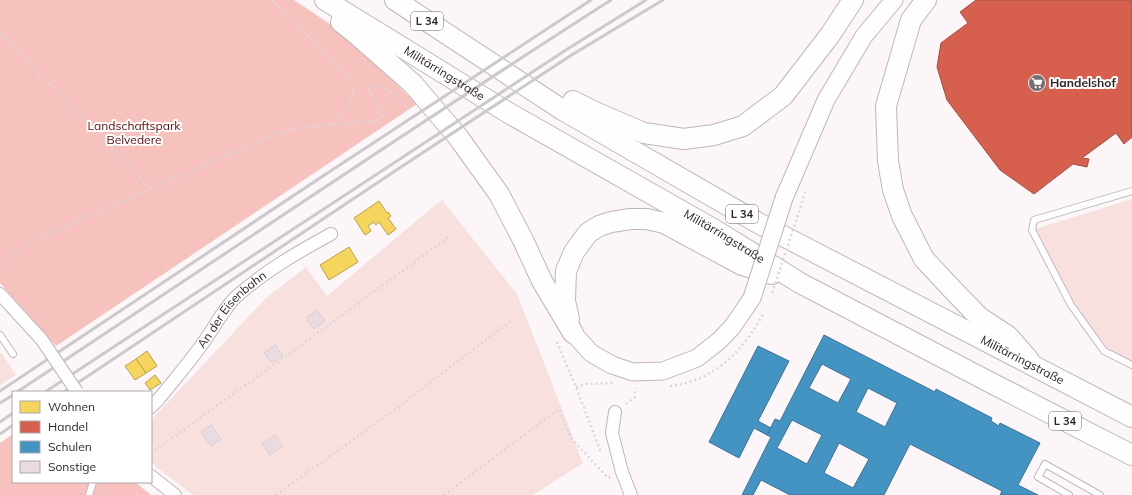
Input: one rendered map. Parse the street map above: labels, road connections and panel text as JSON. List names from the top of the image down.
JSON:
{
  "streets": {
    "highway": ["L 34", "Militärringstraße"],
    "street": ["An der Eisenbahn"]
  },
  "crossings": [
    ["L 34", "Militärringstraße"]
  ],
  "parks": ["Landschaftspark Belvedere"],
  "places": {
    "supermarket": ["Handelshof"]
  },
  "legend": [
    "Wohnen",
    "Handel",
    "Schulen",
    "Sonstige"
  ]
}
